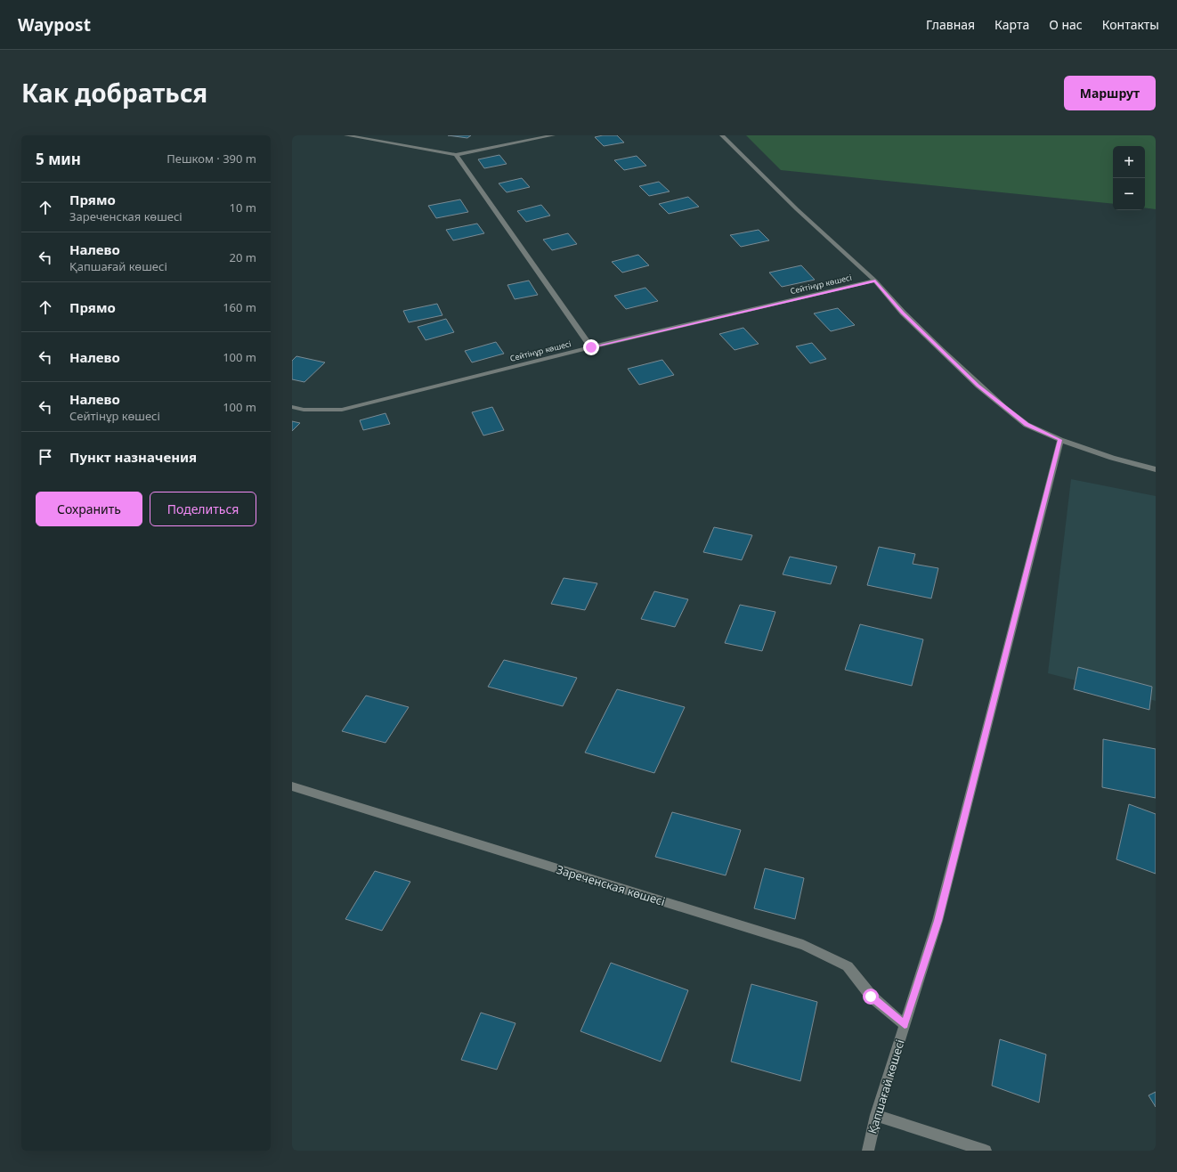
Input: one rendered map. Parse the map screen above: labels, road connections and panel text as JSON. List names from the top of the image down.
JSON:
{
  "streets": {
    "street": ["Сейтінұр көшесі", "Зареченская көшесі", "Қапшағай көшесі"]
  },
  "crossings": [
    ["Зареченская көшесі", "Қапшағай көшесі"]
  ],
  "page": {
    "header": "Waypost",
    "nav": [
      "Главная",
      "Карта",
      "О нас",
      "Контакты"
    ],
    "title": "Как добраться",
    "buttons": [
      "Маршрут",
      ["Сохранить", "Поделиться"]
    ],
    "heading": ["5 мин", "Пешком · 390 m"],
    "map_buttons": ["+", "−"],
    "list": [
      ["Прямо", "Зареченская көшесі", "10 m"],
      ["Налево", "Қапшағай көшесі", "20 m"],
      ["Прямо", "160 m"],
      ["Налево", "100 m"],
      ["Налево", "Сейтінұр көшесі", "100 m"],
      "Пункт назначения"
    ]
  }
}
